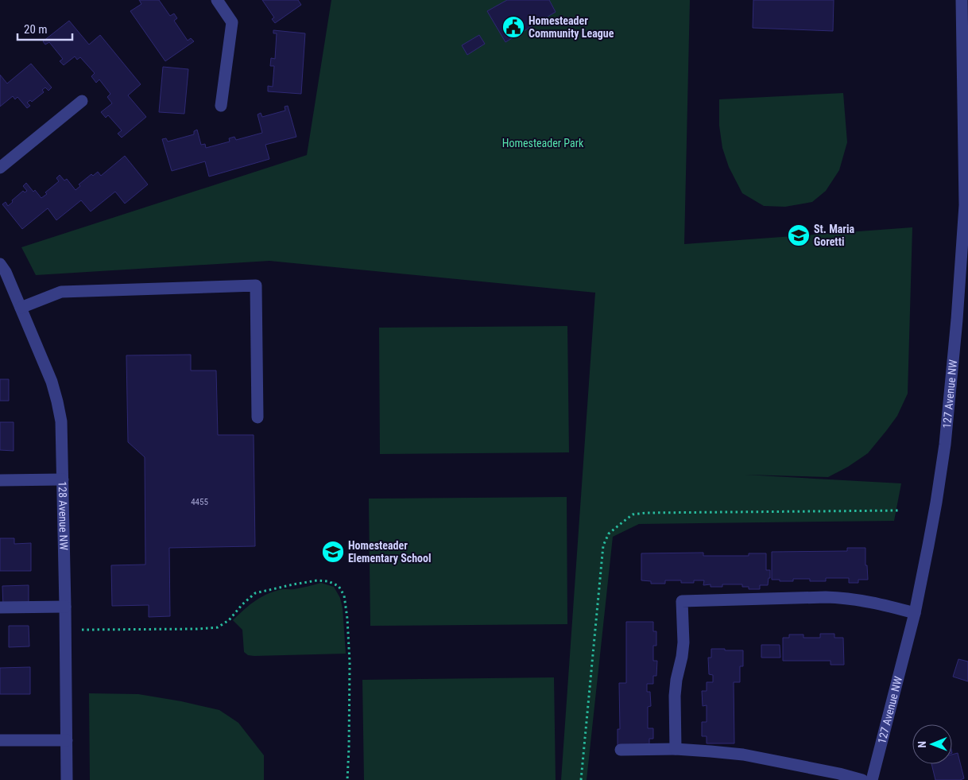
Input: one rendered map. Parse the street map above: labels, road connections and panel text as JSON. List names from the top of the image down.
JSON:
{
  "streets": {
    "street": ["127 Avenue NW", "128 Avenue NW"]
  },
  "parks": ["Homesteader Park"],
  "places": {
    "public building": ["Homesteader Community League"],
    "school or university": ["St. Maria Goretti", "Homesteader Elementary School"]
  },
  "house_numbers": ["4455"],
  "scale_bar": "20 m",
  "north": "left"
}
